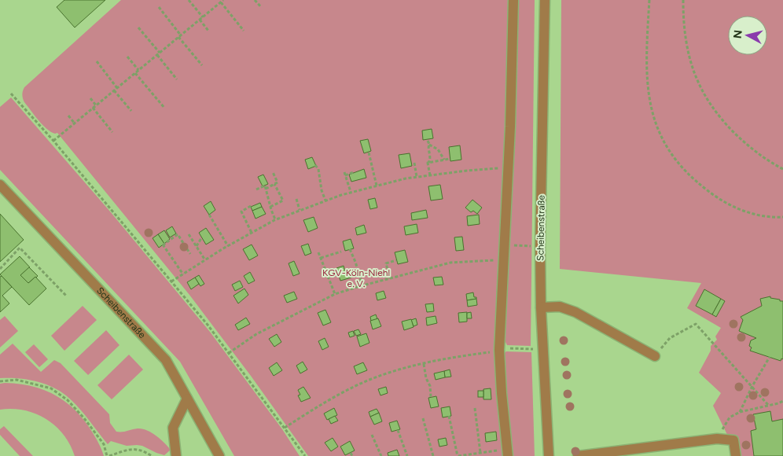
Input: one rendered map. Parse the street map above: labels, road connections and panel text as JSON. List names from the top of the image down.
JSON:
{
  "streets": {
    "street": ["Scheibenstraße"]
  },
  "parks": ["KGV-Köln-Niehl e. V."],
  "north": "left"
}
